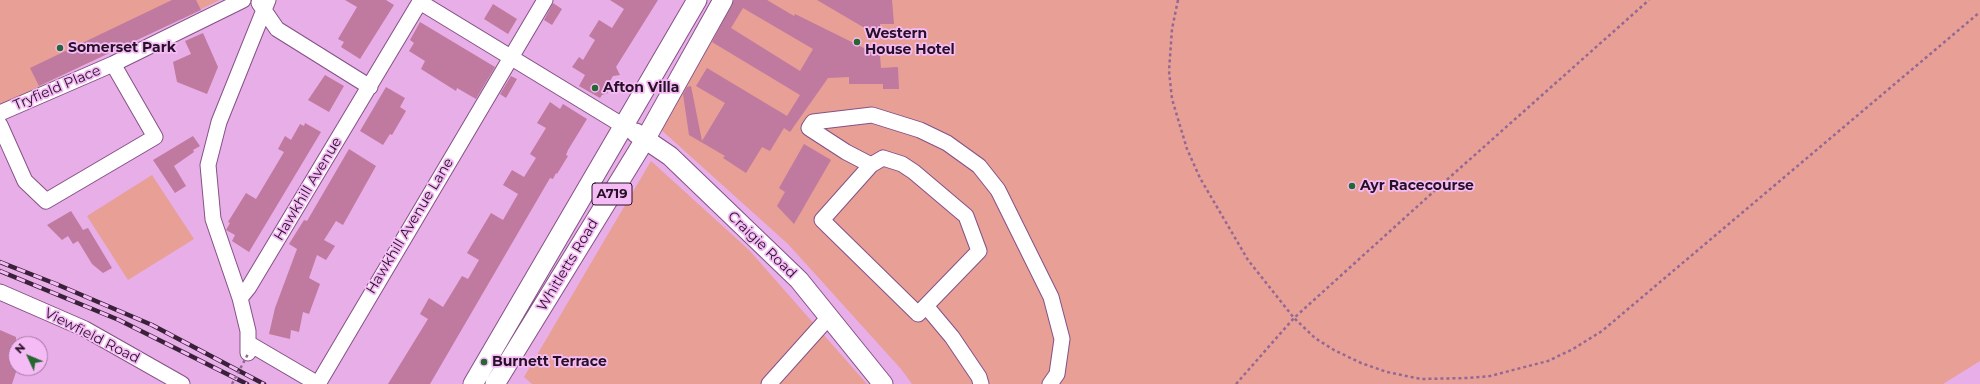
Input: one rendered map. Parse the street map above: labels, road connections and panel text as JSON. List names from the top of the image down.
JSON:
{
  "streets": {
    "main road": ["A719", "Craigie Road", "Whitletts Road"],
    "street": [
      "Tryfield Place",
      "Hawkhill Avenue",
      "Hawkhill Avenue Lane",
      "Viewfield Road"
    ]
  },
  "crossings": [
    ["Craigie Road", "Whitletts Road"]
  ],
  "places": [
    "Western House Hotel",
    "Somerset Park",
    "Afton Villa",
    "Ayr Racecourse",
    "Burnett Terrace"
  ],
  "north": "top left"
}
